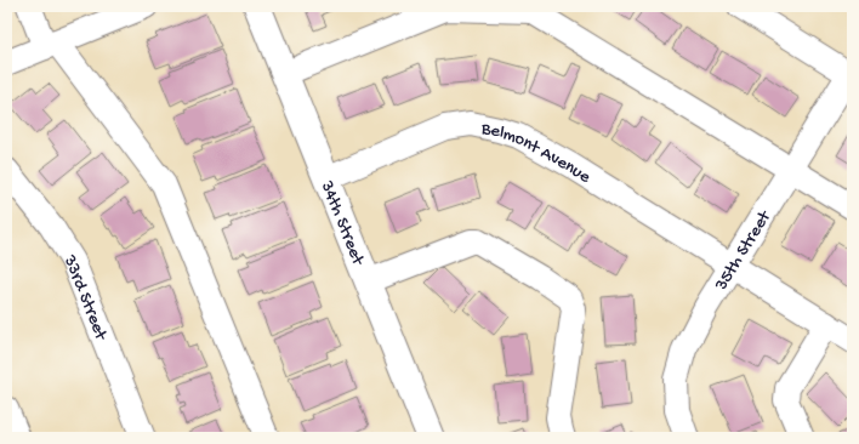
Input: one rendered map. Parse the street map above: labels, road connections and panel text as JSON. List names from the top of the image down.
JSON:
{
  "streets": {
    "main road": ["34th Street"],
    "street": ["Belmont Avenue", "35th Street", "33rd Street"]
  },
  "crossings": [
    ["Belmont Avenue", "34th Street"],
    ["Belmont Avenue", "35th Street"]
  ]
}
